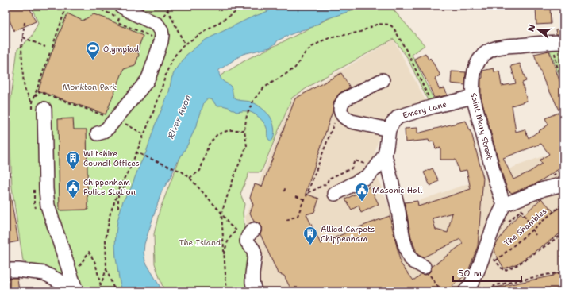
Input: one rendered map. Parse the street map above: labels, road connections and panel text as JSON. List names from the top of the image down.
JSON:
{
  "streets": {
    "street": ["Emery Lane", "Saint Mary Street"],
    "path": ["The Shambles"]
  },
  "crossings": [
    ["Emery Lane", "Saint Mary Street"]
  ],
  "water": ["River Avon"],
  "parks": ["Monkton Park", "The Island"],
  "places": {
    "sports": ["Olympiad"],
    "building": ["Wiltshire Council Offices", "Allied Carpets Chippenham"],
    "public building": ["Chippenham Police Station", "Masonic Hall"]
  },
  "scale_bar": "50 m",
  "north": "left"
}
